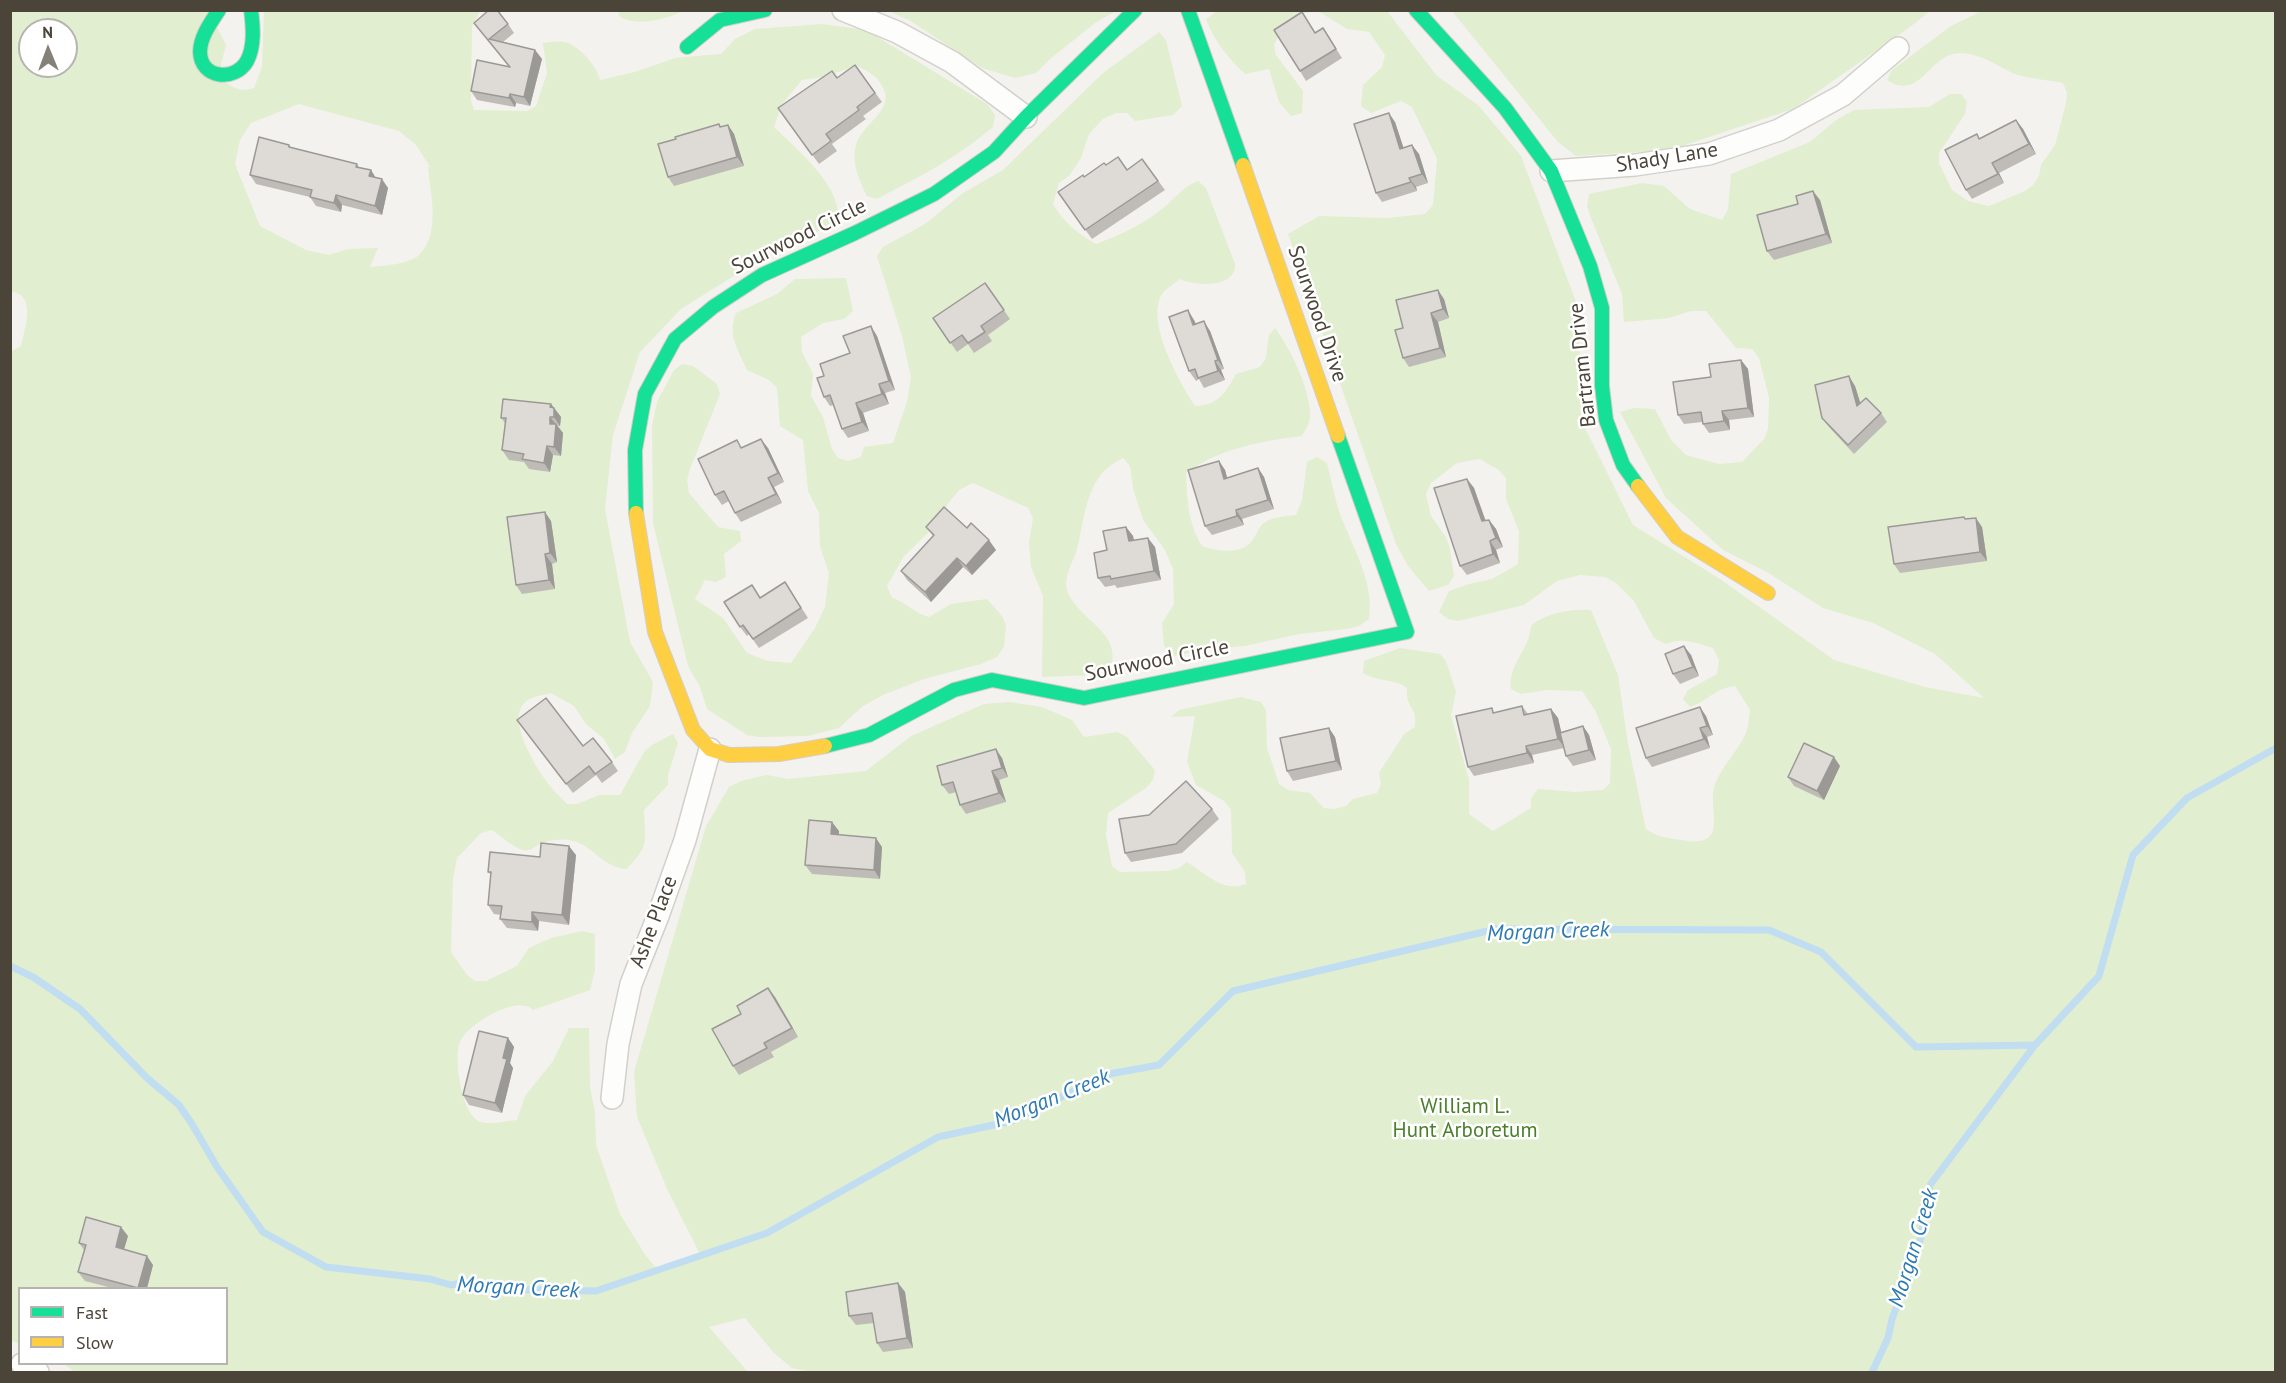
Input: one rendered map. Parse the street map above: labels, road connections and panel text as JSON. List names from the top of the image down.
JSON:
{
  "streets": {
    "street": [
      "Shady Lane",
      "Sourwood Circle",
      "Sourwood Drive",
      "Bartram Drive",
      "Ashe Place"
    ]
  },
  "crossings": [
    ["Shady Lane", "Bartram Drive"],
    ["Sourwood Circle", "Sourwood Drive"],
    ["Sourwood Circle", "Ashe Place"]
  ],
  "water": ["Morgan Creek"],
  "parks": ["William L. Hunt Arboretum"],
  "legend": ["Fast", "Slow"],
  "north": "top"
}
